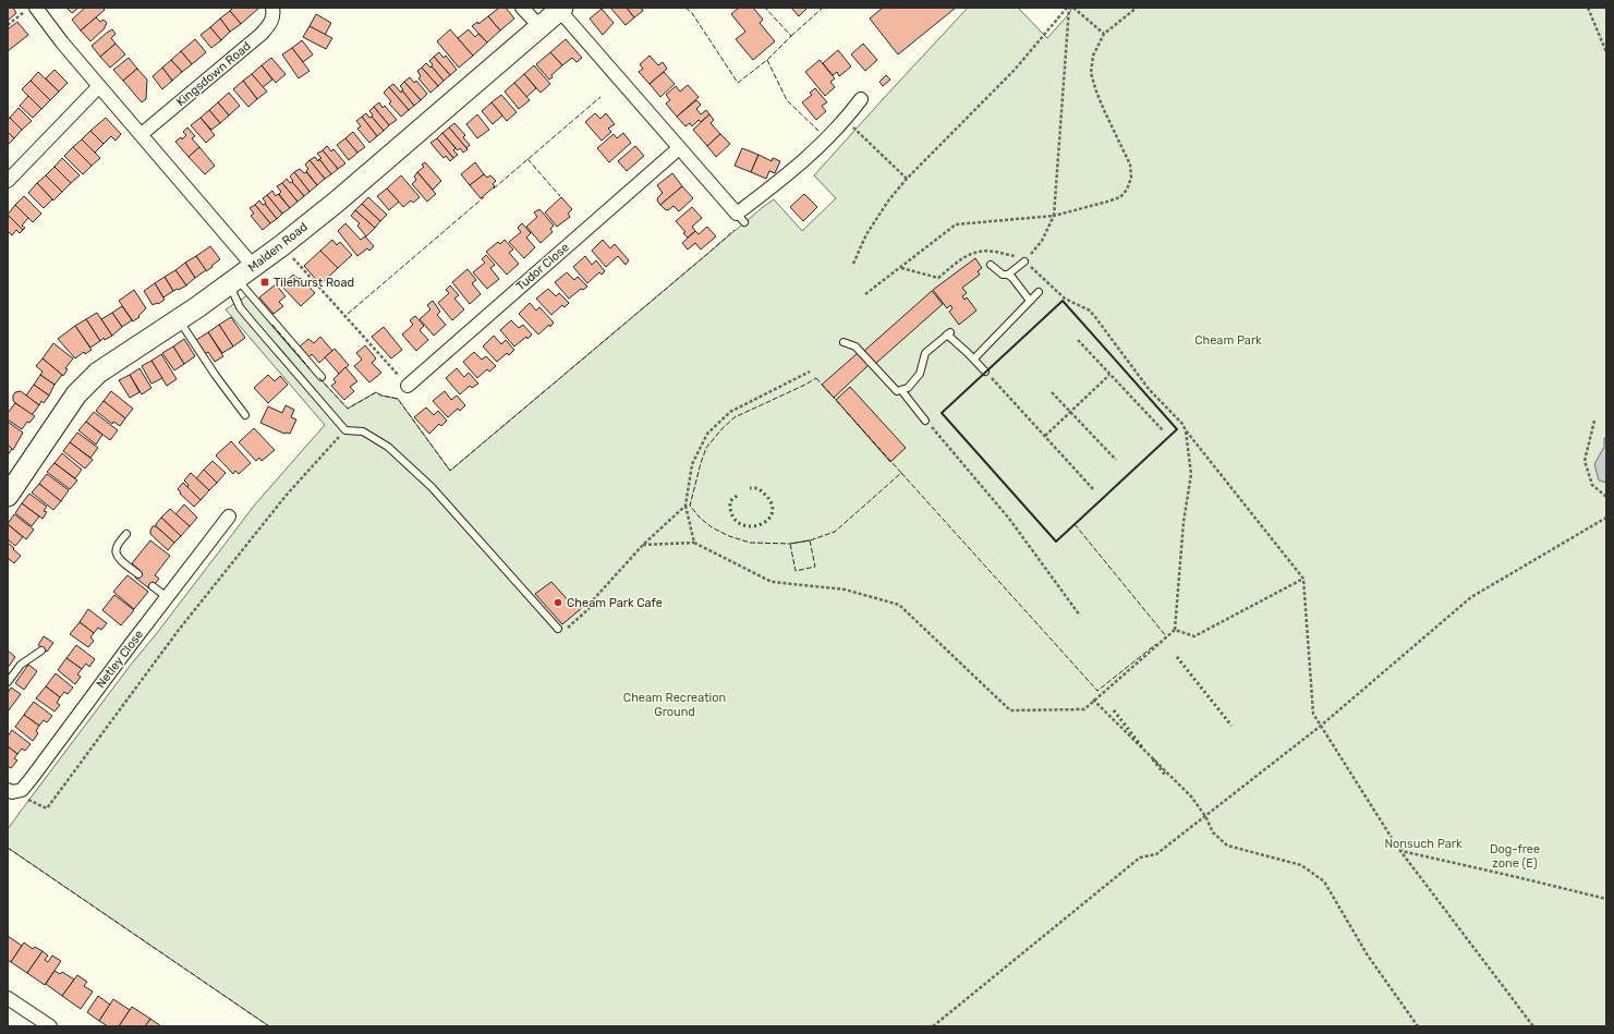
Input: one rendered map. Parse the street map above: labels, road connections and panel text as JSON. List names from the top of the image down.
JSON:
{
  "streets": {
    "main road": ["Malden Road"],
    "street": ["Kingsdown Road", "Tudor Close", "Netley Close"]
  },
  "parks": [
    "Cheam Park",
    "Cheam Recreation Ground",
    "Nonsuch Park",
    "Dog-free zone (E)"
  ],
  "places": {
    "transit": ["Tilehurst Road"],
    "other": ["Cheam Park Cafe"]
  }
}
